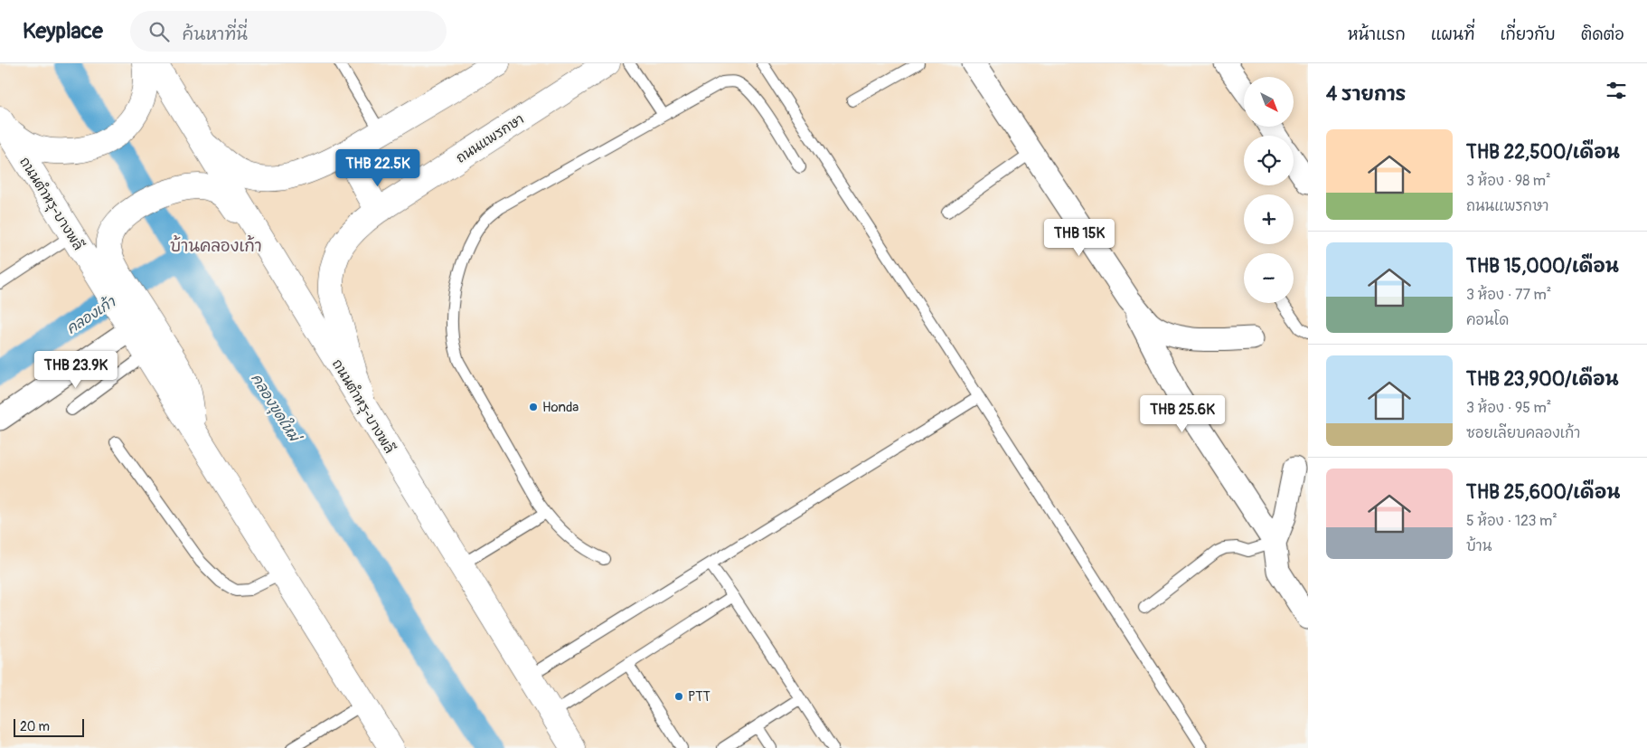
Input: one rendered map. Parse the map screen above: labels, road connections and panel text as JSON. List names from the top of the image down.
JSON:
{
  "streets": {
    "main road": ["ถนนแพรกษา", "ถนนตำหรุ-บางพลี"]
  },
  "crossings": [
    ["ถนนแพรกษา", "ถนนตำหรุ-บางพลี"]
  ],
  "districts": ["บ้านคลองเก้า"],
  "water": ["คลองเก้า", "คลองขุดใหม่"],
  "places": ["Honda", "PTT"],
  "scale_bar": "20 m",
  "north": "bottom right",
  "page": {
    "header": "Keyplace",
    "search": "ค้นหาที่นี่",
    "nav": [
      "หน้าแรก",
      "แผนที่",
      "เกี่ยวกับ",
      "ติดต่อ"
    ],
    "heading": "4 รายการ",
    "map_buttons": ["+", "−"],
    "list": [
      {
        "name": "THB 22,500/เดือน",
        "note": "3 ห้อง · 98 m² · ถนนแพรกษา"
      },
      {
        "name": "THB 15,000/เดือน",
        "note": "3 ห้อง · 77 m² · คอนโด"
      },
      {
        "name": "THB 23,900/เดือน",
        "note": "3 ห้อง · 95 m² · ซอยเลียบคลองเก้า"
      },
      {
        "name": "THB 25,600/เดือน",
        "note": "5 ห้อง · 123 m² · บ้าน"
      }
    ],
    "price": [
      "THB 22.5K",
      "THB 15K",
      "THB 23.9K",
      "THB 25.6K"
    ],
    "scale": "20 m"
  }
}
